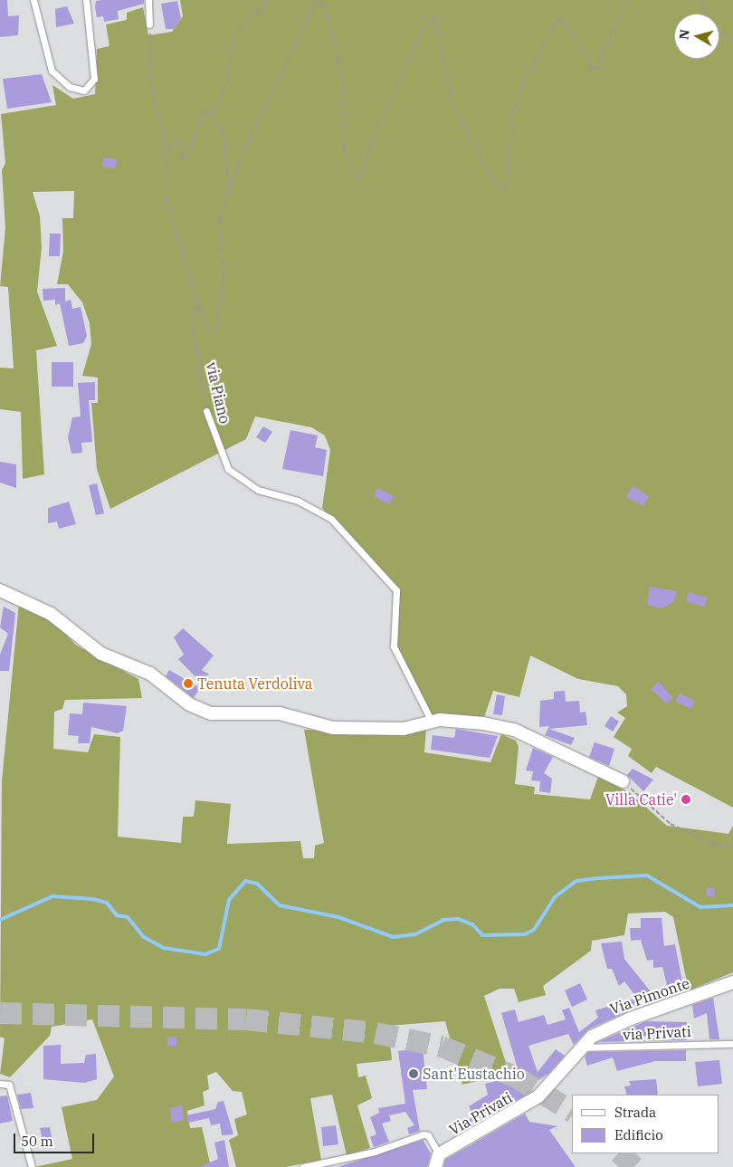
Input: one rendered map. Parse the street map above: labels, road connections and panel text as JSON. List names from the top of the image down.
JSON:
{
  "streets": {
    "street": ["Via Pimonte", "Via Privati"],
    "lane": ["via Piano", "via Privati"]
  },
  "crossings": [
    ["Via Pimonte", "via Privati"],
    ["Via Pimonte", "Via Privati"],
    ["via Privati", "Via Privati"]
  ],
  "places": ["Tenuta Verdoliva", "Villa Catie'", "Sant'Eustachio"],
  "legend": ["Strada", "Edificio"],
  "scale_bar": "50 m",
  "north": "left"
}
